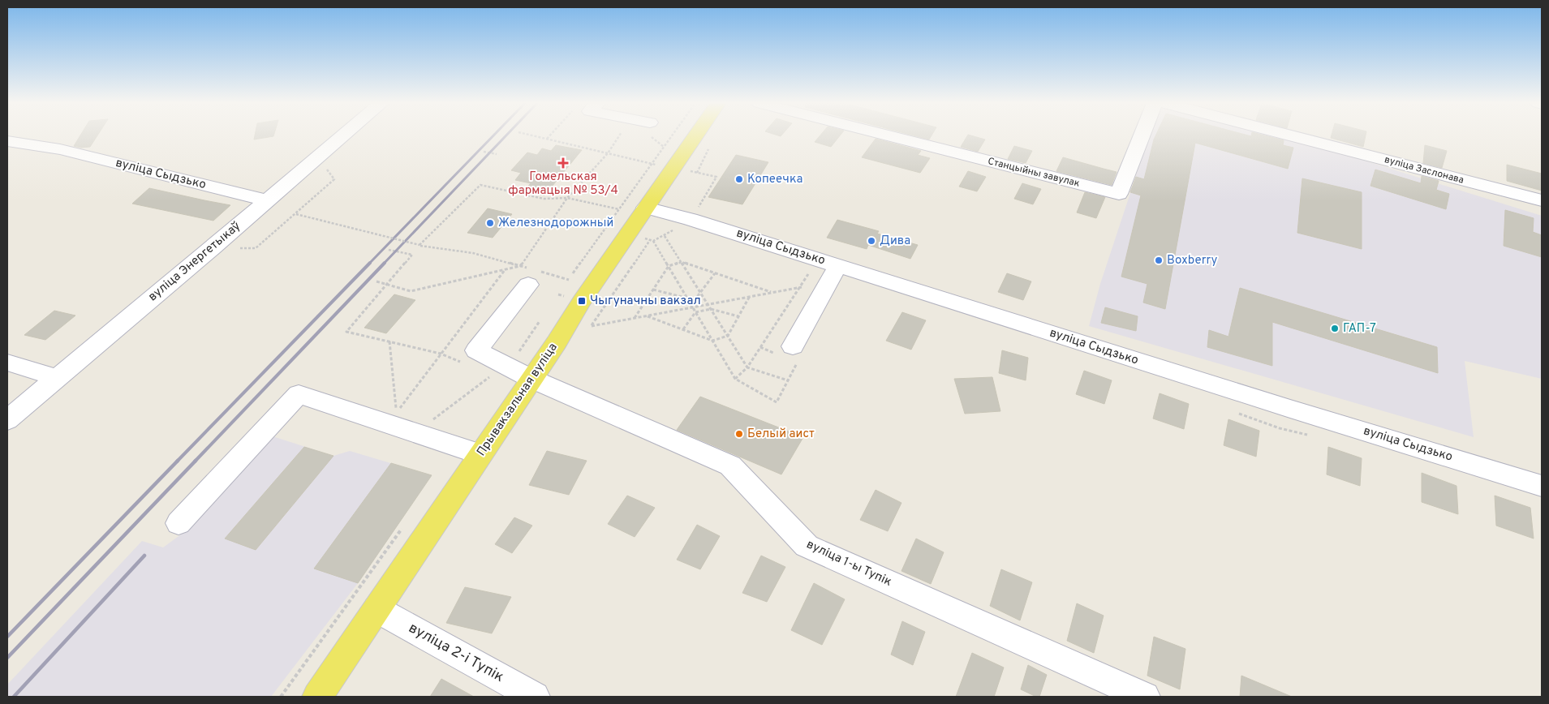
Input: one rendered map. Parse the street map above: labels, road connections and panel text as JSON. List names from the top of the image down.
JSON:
{
  "streets": {
    "main road": ["Прывакзальная вуліца"],
    "street": [
      "вуліца Заслонава",
      "Станцыйны завулак",
      "вуліца Сыдзько",
      "вуліца Энергетыкаў",
      "вуліца 1-ы Тупік",
      "вуліца 2-і Тупік"
    ]
  },
  "crossings": [
    ["вуліца Сыдзько", "вуліца Энергетыкаў"],
    ["вуліца Сыдзько", "Прывакзальная вуліца"],
    ["Прывакзальная вуліца", "вуліца 1-ы Тупік"],
    ["Прывакзальная вуліца", "вуліца 2-і Тупік"]
  ],
  "places": {
    "health": ["Гомельская фармацыя № 53/4"],
    "other": [
      "Копеечка",
      "Железнодорожный",
      "Дива",
      "Boxberry",
      "ГАП-7",
      "Белый аист"
    ],
    "transit": ["Чыгуначны вакзал"]
  }
}
